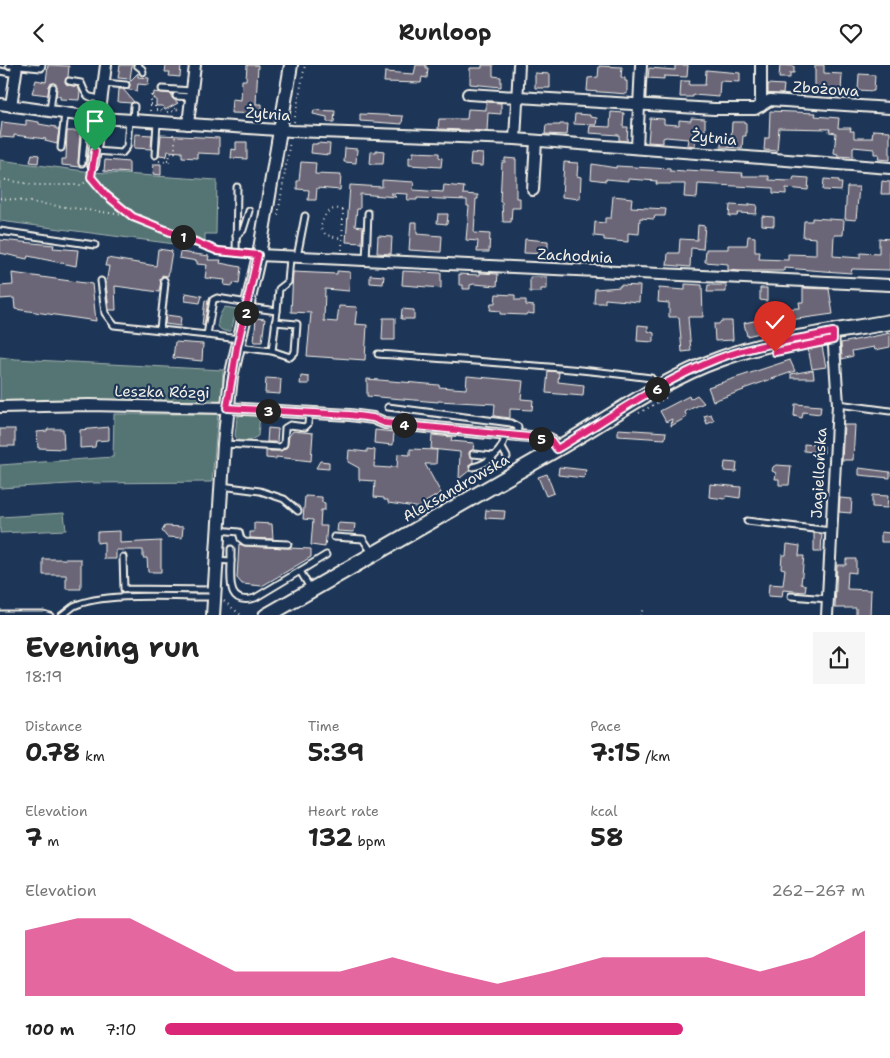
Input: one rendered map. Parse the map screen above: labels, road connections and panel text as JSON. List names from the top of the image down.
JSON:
{
  "streets": {
    "main road": ["Aleksandrowska"],
    "street": [
      "Zbożowa",
      "Żytnia",
      "Zachodnia",
      "Leszka Rózgi",
      "Jagiellońska"
    ]
  },
  "crossings": [
    ["Leszka Rózgi", "Aleksandrowska"],
    ["Jagiellońska", "Aleksandrowska"]
  ],
  "page": {
    "header": "Runloop",
    "pins": [
      "1",
      "2",
      "6",
      "3",
      "4",
      "5"
    ],
    "heading": ["Evening run", "18:19"],
    "stats": [
      ["Distance", "0.78 km"],
      ["Time", "5:39"],
      ["Pace", "7:15 /km"],
      ["Elevation", "7 m"],
      ["Heart rate", "132 bpm"],
      ["kcal", "58"]
    ],
    "chart": ["Elevation", "262–267 m"],
    "list": [
      {
        "name": "100 m",
        "note": "7:10"
      }
    ]
  }
}
